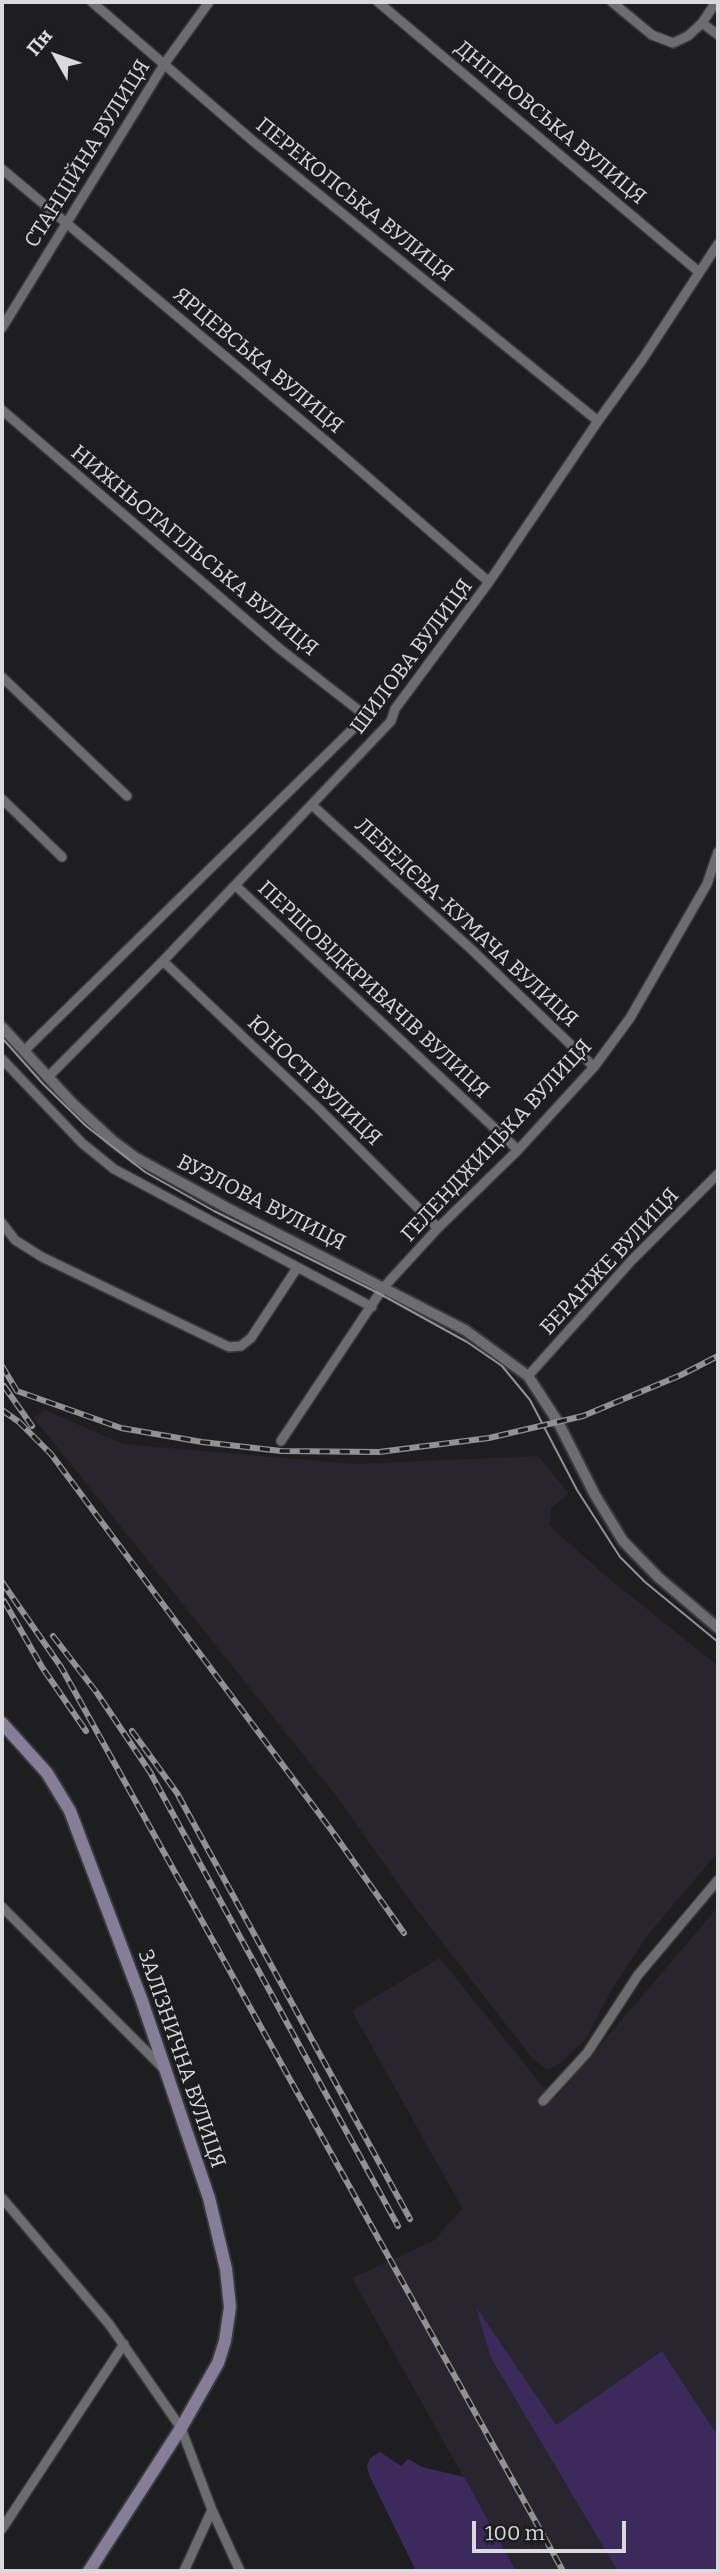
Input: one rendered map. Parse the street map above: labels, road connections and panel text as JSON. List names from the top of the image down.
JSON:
{
  "streets": {
    "main road": ["ЗАЛІЗНИЧНА ВУЛИЦЯ"],
    "street": [
      "ДНІПРОВСЬКА ВУЛИЦЯ",
      "СТАНЦІЙНА ВУЛИЦЯ",
      "ПЕРЕКОПСЬКА ВУЛИЦЯ",
      "ЯРЦЕВСЬКА ВУЛИЦЯ",
      "НИЖНЬОТАГІЛЬСЬКА ВУЛИЦЯ",
      "ШИЛОВА ВУЛИЦЯ",
      "ЛЕБЕДЄВА-КУМАЧА ВУЛИЦЯ",
      "ПЕРШОВІДКРИВАЧІВ ВУЛИЦЯ",
      "ЮНОСТІ ВУЛИЦЯ",
      "ГЕЛЕНДЖИЦЬКА ВУЛИЦЯ",
      "ВУЗЛОВА ВУЛИЦЯ",
      "БЕРАНЖЕ ВУЛИЦЯ"
    ]
  },
  "crossings": [
    ["ДНІПРОВСЬКА ВУЛИЦЯ", "ШИЛОВА ВУЛИЦЯ"],
    ["СТАНЦІЙНА ВУЛИЦЯ", "ПЕРЕКОПСЬКА ВУЛИЦЯ"],
    ["СТАНЦІЙНА ВУЛИЦЯ", "ЯРЦЕВСЬКА ВУЛИЦЯ"],
    ["ПЕРЕКОПСЬКА ВУЛИЦЯ", "ШИЛОВА ВУЛИЦЯ"],
    ["ЯРЦЕВСЬКА ВУЛИЦЯ", "ШИЛОВА ВУЛИЦЯ"],
    ["НИЖНЬОТАГІЛЬСЬКА ВУЛИЦЯ", "ШИЛОВА ВУЛИЦЯ"],
    ["ШИЛОВА ВУЛИЦЯ", "ЛЕБЕДЄВА-КУМАЧА ВУЛИЦЯ"],
    ["ШИЛОВА ВУЛИЦЯ", "ПЕРШОВІДКРИВАЧІВ ВУЛИЦЯ"],
    ["ШИЛОВА ВУЛИЦЯ", "ЮНОСТІ ВУЛИЦЯ"],
    ["ШИЛОВА ВУЛИЦЯ", "ВУЗЛОВА ВУЛИЦЯ"],
    ["ЛЕБЕДЄВА-КУМАЧА ВУЛИЦЯ", "ГЕЛЕНДЖИЦЬКА ВУЛИЦЯ"],
    ["ПЕРШОВІДКРИВАЧІВ ВУЛИЦЯ", "ГЕЛЕНДЖИЦЬКА ВУЛИЦЯ"],
    ["ЮНОСТІ ВУЛИЦЯ", "ГЕЛЕНДЖИЦЬКА ВУЛИЦЯ"],
    ["ГЕЛЕНДЖИЦЬКА ВУЛИЦЯ", "ВУЗЛОВА ВУЛИЦЯ"],
    ["ВУЗЛОВА ВУЛИЦЯ", "БЕРАНЖЕ ВУЛИЦЯ"]
  ],
  "scale_bar": "100 m",
  "north": "top left"
}
